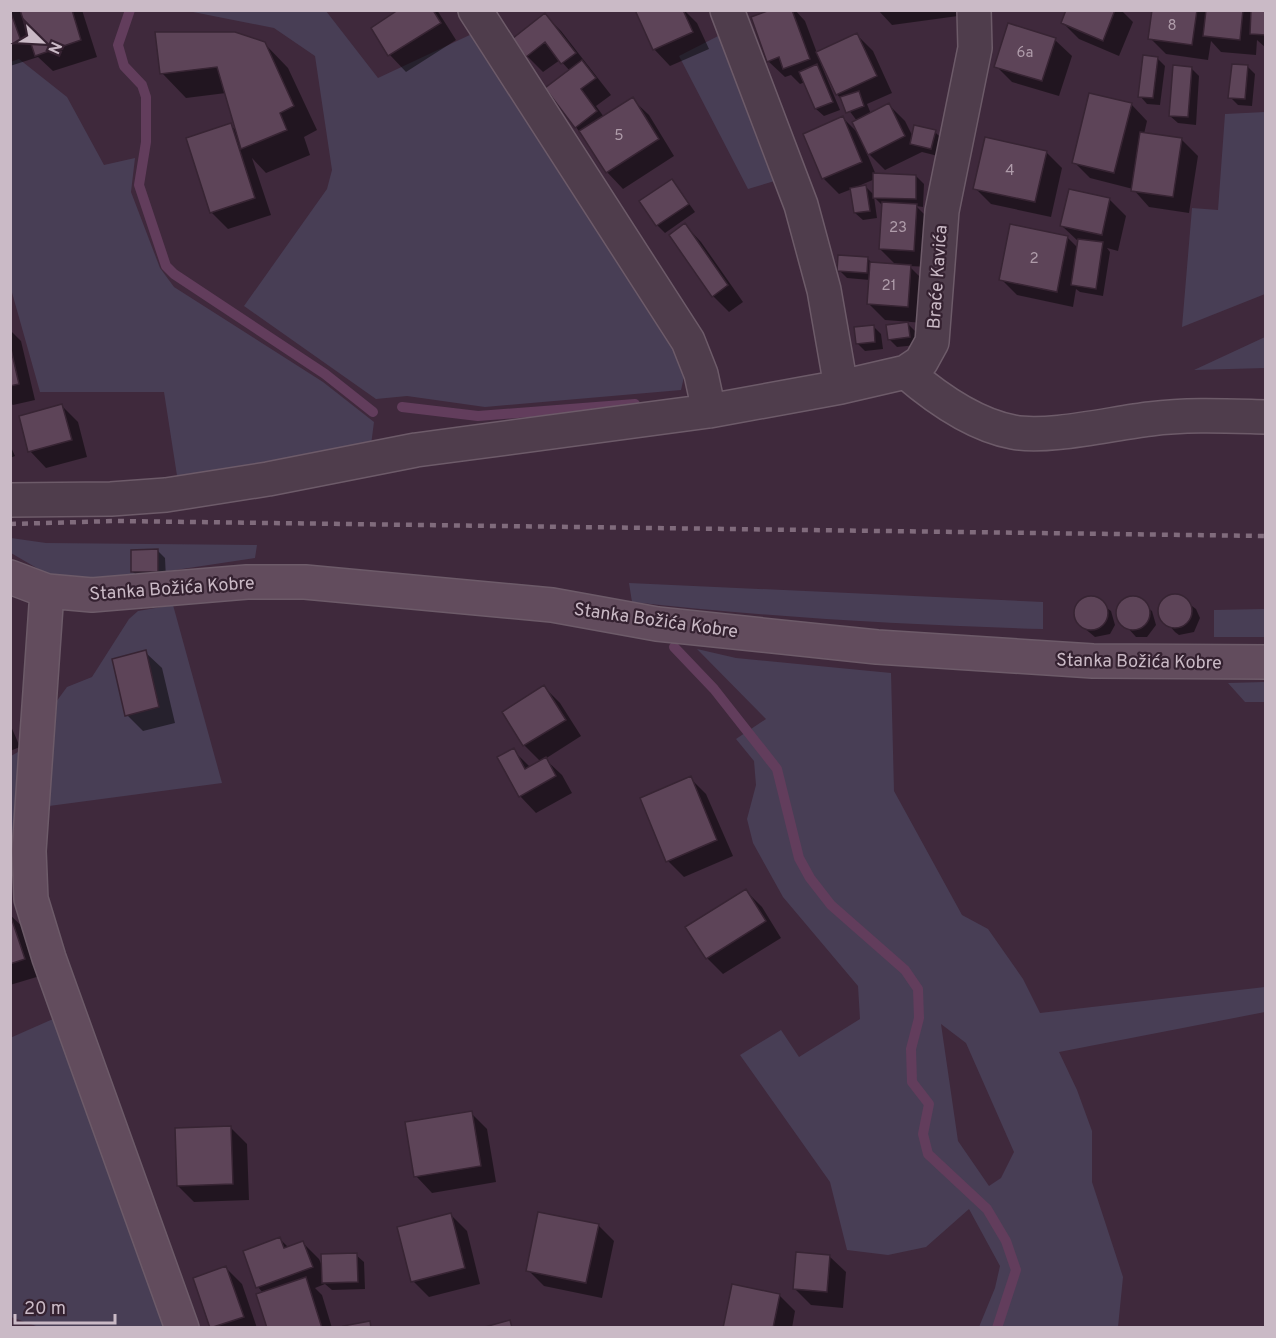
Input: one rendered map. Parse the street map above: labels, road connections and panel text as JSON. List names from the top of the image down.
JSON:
{
  "streets": {
    "street": ["Braće Kavića", "Stanka Božića Kobre"]
  },
  "house_numbers": [
    "8",
    "6a",
    "5",
    "4",
    "23",
    "2",
    "21"
  ],
  "scale_bar": "20 m",
  "north": "bottom right"
}
